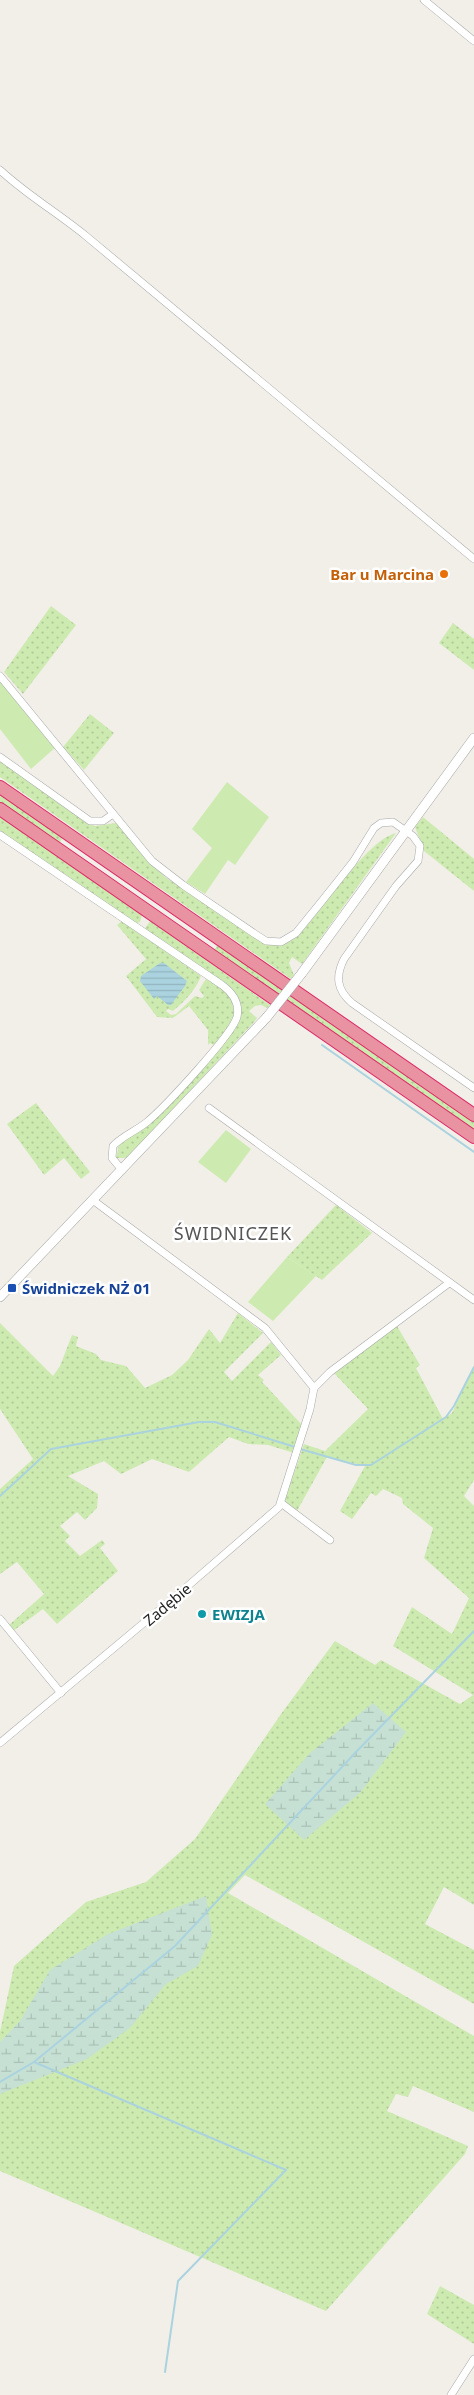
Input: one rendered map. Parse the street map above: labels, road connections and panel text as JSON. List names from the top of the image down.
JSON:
{
  "streets": {
    "street": ["Zadębie"]
  },
  "districts": ["ŚWIDNICZEK"],
  "places": {
    "other": ["Bar u Marcina", "EWIZJA"],
    "transit": ["Świdniczek NŻ 01"]
  }
}
